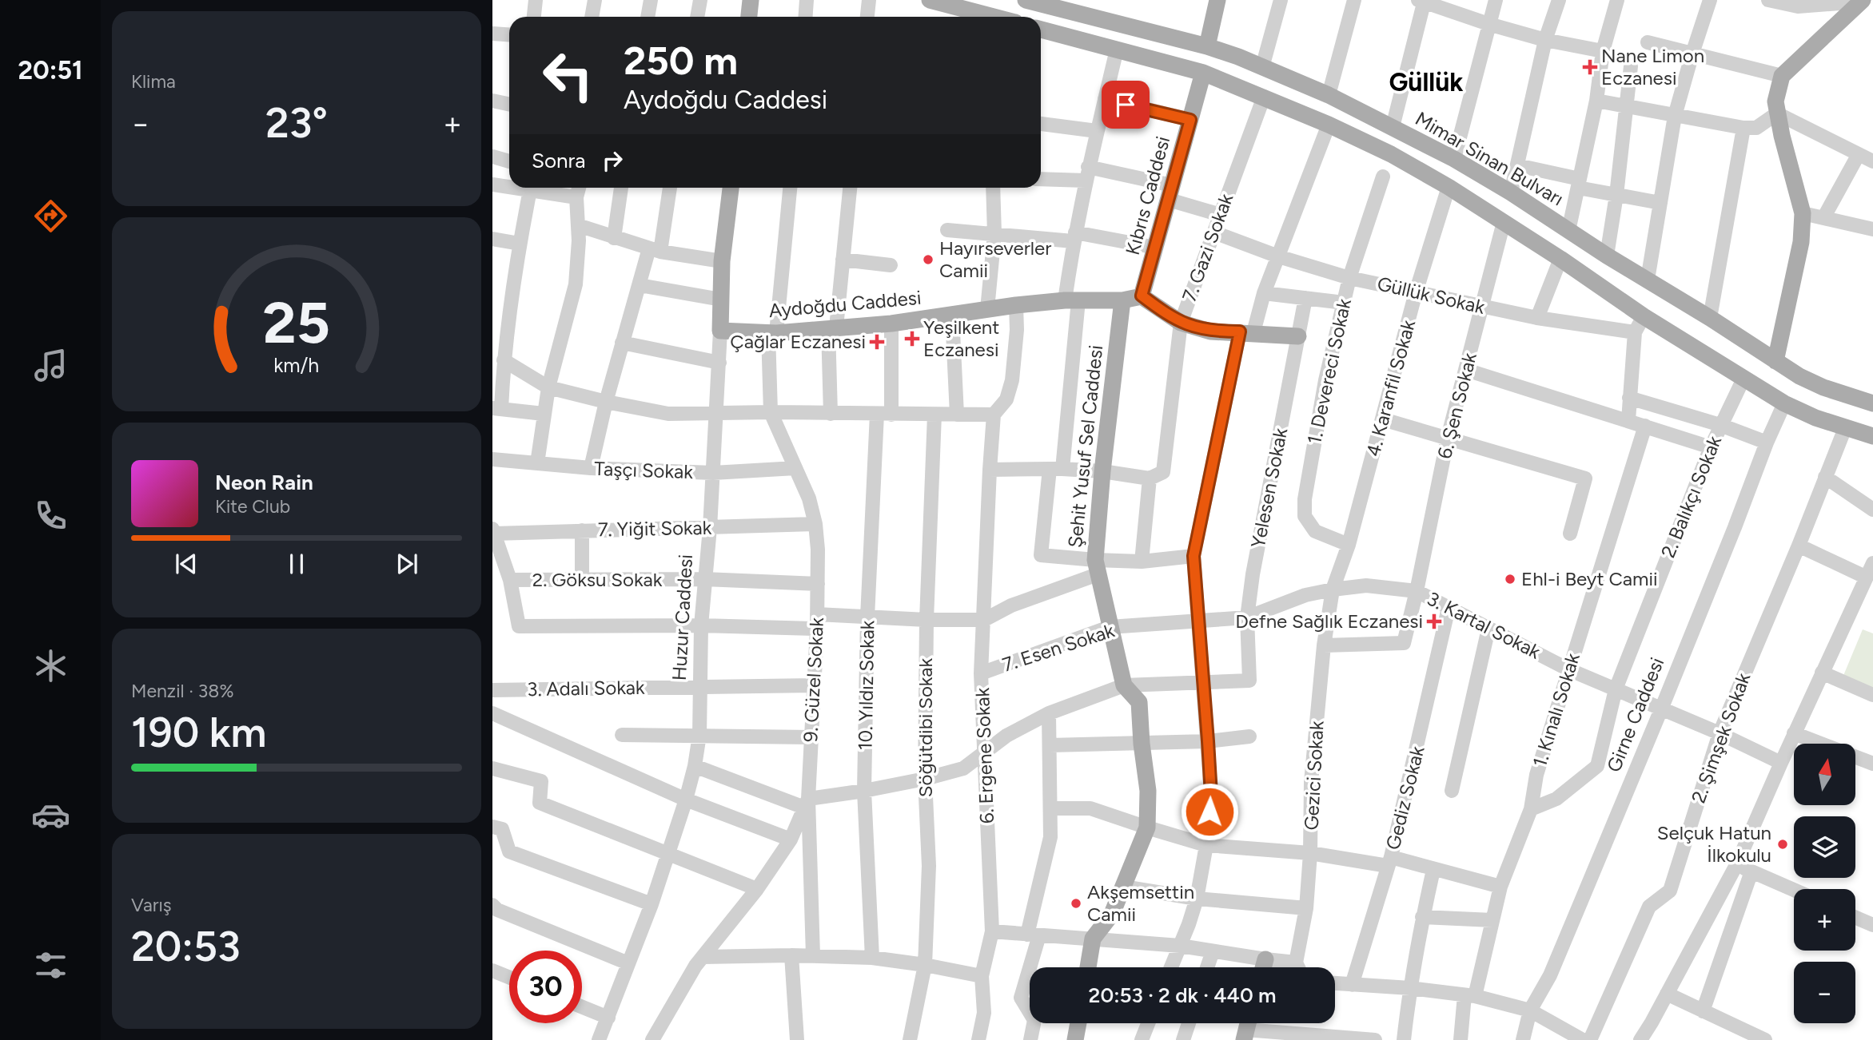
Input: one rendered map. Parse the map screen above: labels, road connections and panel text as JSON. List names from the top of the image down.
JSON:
{
  "streets": {
    "main road": [
      "Mimar Sinan Bulvarı",
      "Kıbrıs Caddesi",
      "Aydoğdu Caddesi",
      "Şehit Yusuf Sel Caddesi",
      "Huzur Caddesi"
    ],
    "street": [
      "7. Gazi Sokak",
      "Güllük Sokak",
      "1. Devereci Sokak",
      "4. Karanfil Sokak",
      "6. Şen Sokak",
      "Taşçı Sokak",
      "Yelesen Sokak",
      "2. Balıkçı Sokak",
      "7. Yiğit Sokak",
      "2. Göksu Sokak",
      "3. Kartal Sokak",
      "7. Esen Sokak",
      "9. Güzel Sokak",
      "10. Yıldız Sokak",
      "3. Adalı Sokak",
      "1. Kınalı Sokak",
      "Girne Caddesi",
      "Söğütdibi Sokak",
      "2. Şimşek Sokak",
      "6. Ergene Sokak",
      "Gezici Sokak",
      "Gediz Sokak"
    ]
  },
  "crossings": [
    ["Kıbrıs Caddesi", "Aydoğdu Caddesi"],
    ["7. Gazi Sokak", "Güllük Sokak"],
    ["Güllük Sokak", "1. Devereci Sokak"],
    ["Güllük Sokak", "4. Karanfil Sokak"],
    ["Güllük Sokak", "6. Şen Sokak"],
    ["Aydoğdu Caddesi", "Şehit Yusuf Sel Caddesi"],
    ["Aydoğdu Caddesi", "Huzur Caddesi"],
    ["Aydoğdu Caddesi", "10. Yıldız Sokak"],
    ["Aydoğdu Caddesi", "6. Ergene Sokak"],
    ["1. Devereci Sokak", "4. Karanfil Sokak"],
    ["4. Karanfil Sokak", "3. Kartal Sokak"],
    ["4. Karanfil Sokak", "7. Esen Sokak"],
    ["4. Karanfil Sokak", "Gezici Sokak"],
    ["6. Şen Sokak", "3. Kartal Sokak"],
    ["6. Şen Sokak", "Gezici Sokak"],
    ["Şehit Yusuf Sel Caddesi", "7. Esen Sokak"],
    ["Taşçı Sokak", "Huzur Caddesi"],
    ["Taşçı Sokak", "9. Güzel Sokak"],
    ["Yelesen Sokak", "7. Esen Sokak"],
    ["2. Balıkçı Sokak", "3. Kartal Sokak"],
    ["2. Balıkçı Sokak", "1. Kınalı Sokak"],
    ["7. Yiğit Sokak", "Huzur Caddesi"],
    ["7. Yiğit Sokak", "9. Güzel Sokak"],
    ["2. Göksu Sokak", "Huzur Caddesi"],
    ["2. Göksu Sokak", "9. Güzel Sokak"],
    ["Huzur Caddesi", "3. Adalı Sokak"],
    ["3. Kartal Sokak", "7. Esen Sokak"],
    ["3. Kartal Sokak", "1. Kınalı Sokak"],
    ["3. Kartal Sokak", "Girne Caddesi"],
    ["3. Kartal Sokak", "2. Şimşek Sokak"],
    ["3. Kartal Sokak", "Gezici Sokak"],
    ["3. Kartal Sokak", "Gediz Sokak"],
    ["7. Esen Sokak", "6. Ergene Sokak"],
    ["7. Esen Sokak", "Gezici Sokak"],
    ["9. Güzel Sokak", "3. Adalı Sokak"]
  ],
  "districts": ["Güllük"],
  "places": {
    "health": [
      "Nane Limon Eczanesi",
      "Yeşilkent Eczanesi",
      "Çağlar Eczanesi",
      "Defne Sağlık Eczanesi"
    ],
    "other": [
      "Hayırseverler Camii",
      "Ehl-i Beyt Camii",
      "Selçuk Hatun İlkokulu",
      "Akşemsettin Camii"
    ]
  },
  "north": "top",
  "page": {
    "tabs": "20:51",
    "tile": [
      "Klima",
      ["Menzil · 38%", "190 km"],
      ["Varış", "20:53"]
    ],
    "turn": ["250 m", "Aydoğdu Caddesi"],
    "heat": ["−", "23°", "+"],
    "then": "Sonra",
    "song": ["Neon Rain", "Kite Club"],
    "map_buttons": ["+", "−"],
    "limit": "30",
    "trip": "20:53 · 2 dk · 440 m",
    "gauge": ["25", "km/h"]
  }
}
